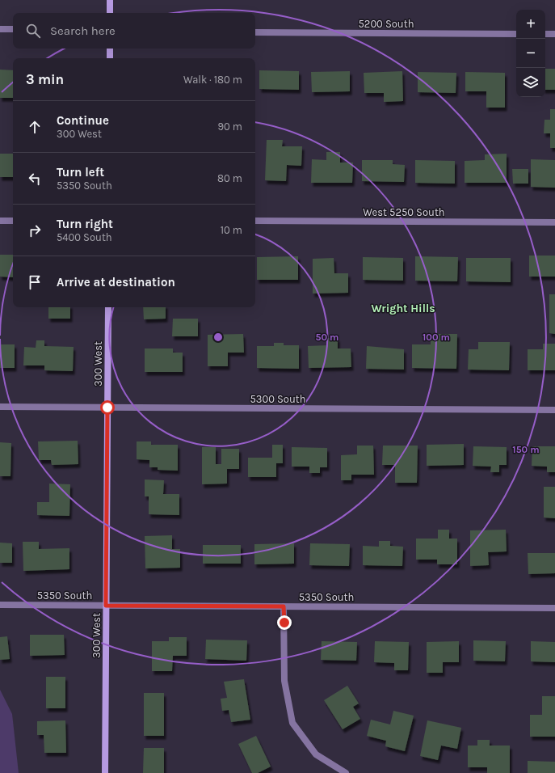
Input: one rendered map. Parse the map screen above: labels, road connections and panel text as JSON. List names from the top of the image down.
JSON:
{
  "streets": {
    "main road": ["300 West"],
    "street": [
      "5200 South",
      "West 5250 South",
      "5300 South",
      "5350 South"
    ]
  },
  "crossings": [
    ["300 West", "5300 South"],
    ["300 West", "5350 South"]
  ],
  "districts": ["Wright Hills"],
  "page": {
    "map_buttons": ["+", "−"],
    "search": "Search here",
    "heading": ["3 min", "Walk · 180 m"],
    "list": [
      ["Continue", "300 West", "90 m"],
      ["Turn left", "5350 South", "80 m"],
      ["Turn right", "5400 South", "10 m"],
      "Arrive at destination"
    ]
  },
  "rings": ["50 m", "100 m", "150 m"]
}
